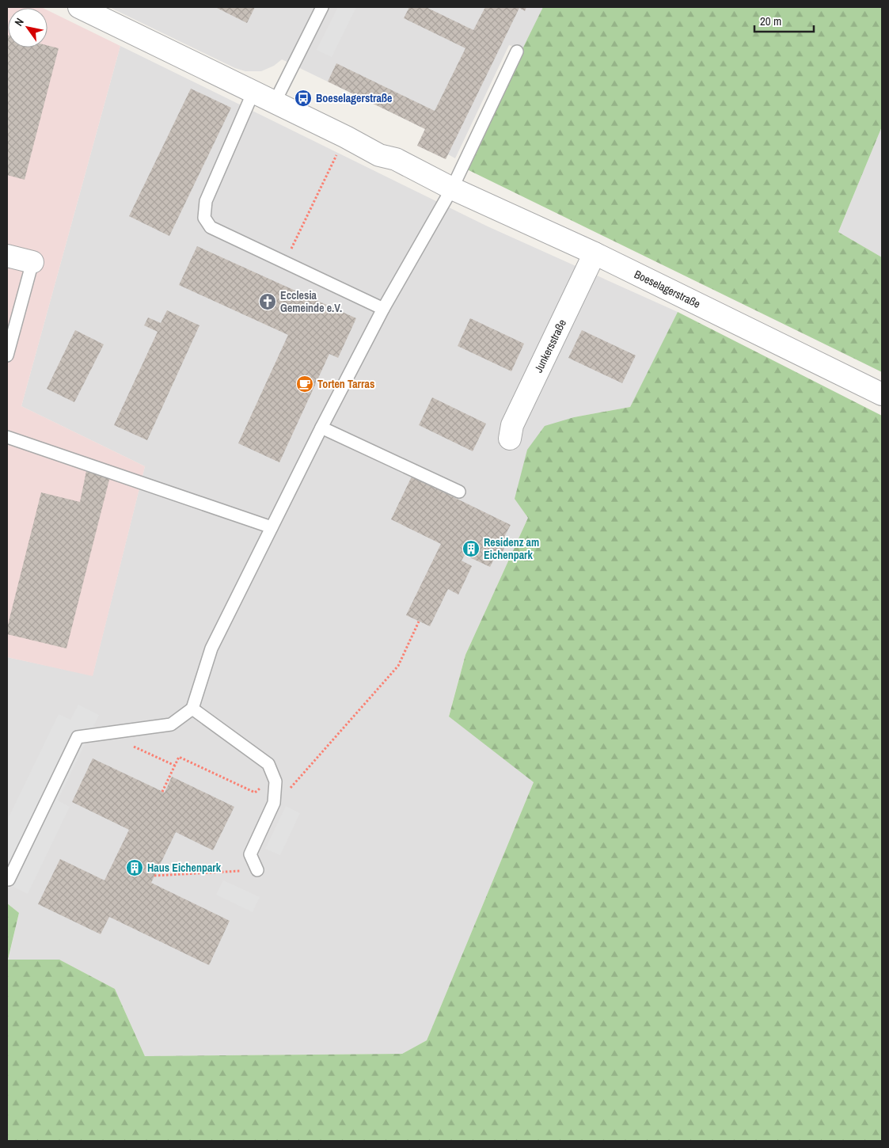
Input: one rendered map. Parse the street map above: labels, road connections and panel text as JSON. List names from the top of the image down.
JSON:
{
  "streets": {
    "street": ["Boeselagerstraße", "Junkersstraße"]
  },
  "crossings": [
    ["Boeselagerstraße", "Junkersstraße"]
  ],
  "places": {
    "bus stop": ["Boeselagerstraße"],
    "church": ["Ecclesia Gemeinde e.V."],
    "cafe": ["Torten Tarras"],
    "building": ["Residenz am Eichenpark", "Haus Eichenpark"]
  },
  "scale_bar": "20 m",
  "north": "top left"
}
